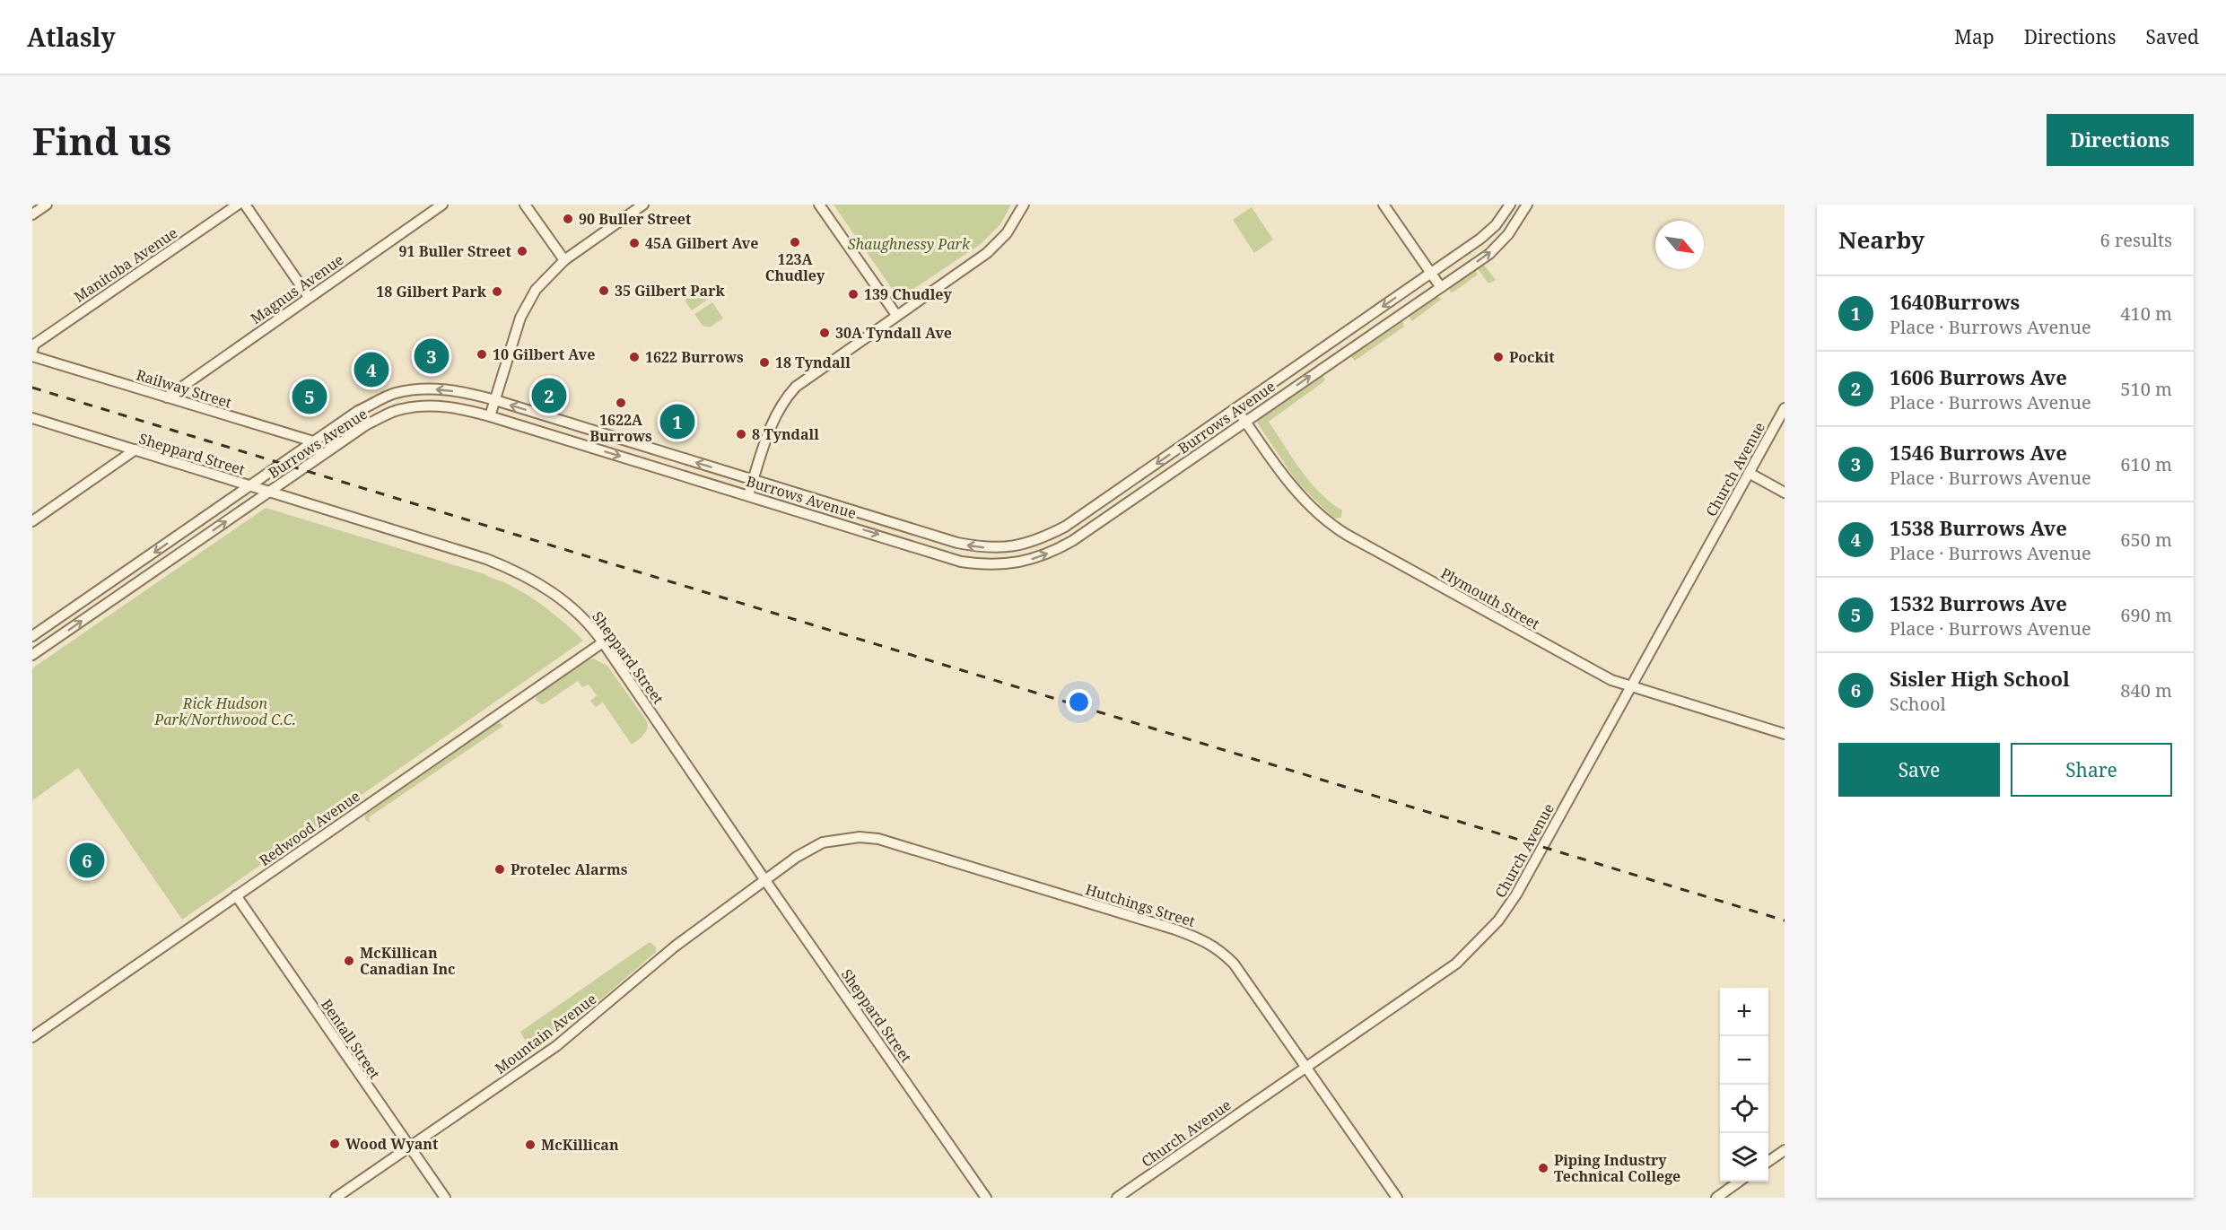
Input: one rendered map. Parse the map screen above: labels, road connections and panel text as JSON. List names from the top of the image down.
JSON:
{
  "streets": {
    "street": [
      "Manitoba Avenue",
      "Magnus Avenue",
      "Railway Street",
      "Burrows Avenue",
      "Sheppard Street",
      "Church Avenue",
      "Plymouth Street",
      "Redwood Avenue",
      "Hutchings Street",
      "Mountain Avenue",
      "Bentall Street"
    ]
  },
  "crossings": [
    ["Magnus Avenue", "Railway Street"],
    ["Railway Street", "Burrows Avenue"],
    ["Burrows Avenue", "Sheppard Street"],
    ["Burrows Avenue", "Plymouth Street"],
    ["Sheppard Street", "Redwood Avenue"],
    ["Sheppard Street", "Hutchings Street"],
    ["Sheppard Street", "Mountain Avenue"],
    ["Church Avenue", "Plymouth Street"],
    ["Church Avenue", "Hutchings Street"],
    ["Redwood Avenue", "Bentall Street"],
    ["Hutchings Street", "Mountain Avenue"],
    ["Mountain Avenue", "Bentall Street"]
  ],
  "parks": ["Shaughnessy Park", "Rick Hudson Park/Northwood C.C."],
  "places": [
    "90 Buller Street",
    "123A Chudley",
    "45A Gilbert Ave",
    "91 Buller Street",
    "35 Gilbert Park",
    "18 Gilbert Park",
    "139 Chudley",
    "30A Tyndall Ave",
    "10 Gilbert Ave",
    "1622 Burrows",
    "Pockit",
    "18 Tyndall",
    "1622A Burrows",
    "8 Tyndall",
    "Protelec Alarms",
    "McKillican Canadian Inc",
    "Wood Wyant",
    "McKillican",
    "Piping Industry Technical College"
  ],
  "north": "bottom right",
  "page": {
    "header": "Atlasly",
    "nav": ["Map", "Directions", "Saved"],
    "buttons": [
      "Directions",
      ["Save", "Share"]
    ],
    "title": "Find us",
    "heading": ["Nearby", "6 results"],
    "list": [
      {
        "mark": "1",
        "name": "1640Burrows",
        "note": "Place · Burrows Avenue",
        "value": "410 m"
      },
      {
        "mark": "2",
        "name": "1606 Burrows Ave",
        "note": "Place · Burrows Avenue",
        "value": "510 m"
      },
      {
        "mark": "3",
        "name": "1546 Burrows Ave",
        "note": "Place · Burrows Avenue",
        "value": "610 m"
      },
      {
        "mark": "4",
        "name": "1538 Burrows Ave",
        "note": "Place · Burrows Avenue",
        "value": "650 m"
      },
      {
        "mark": "5",
        "name": "1532 Burrows Ave",
        "note": "Place · Burrows Avenue",
        "value": "690 m"
      },
      {
        "mark": "6",
        "name": "Sisler High School",
        "note": "School",
        "value": "840 m"
      }
    ],
    "pins": [
      "3",
      "4",
      "2",
      "5",
      "1",
      "6"
    ],
    "map_buttons": ["+", "−"]
  }
}
